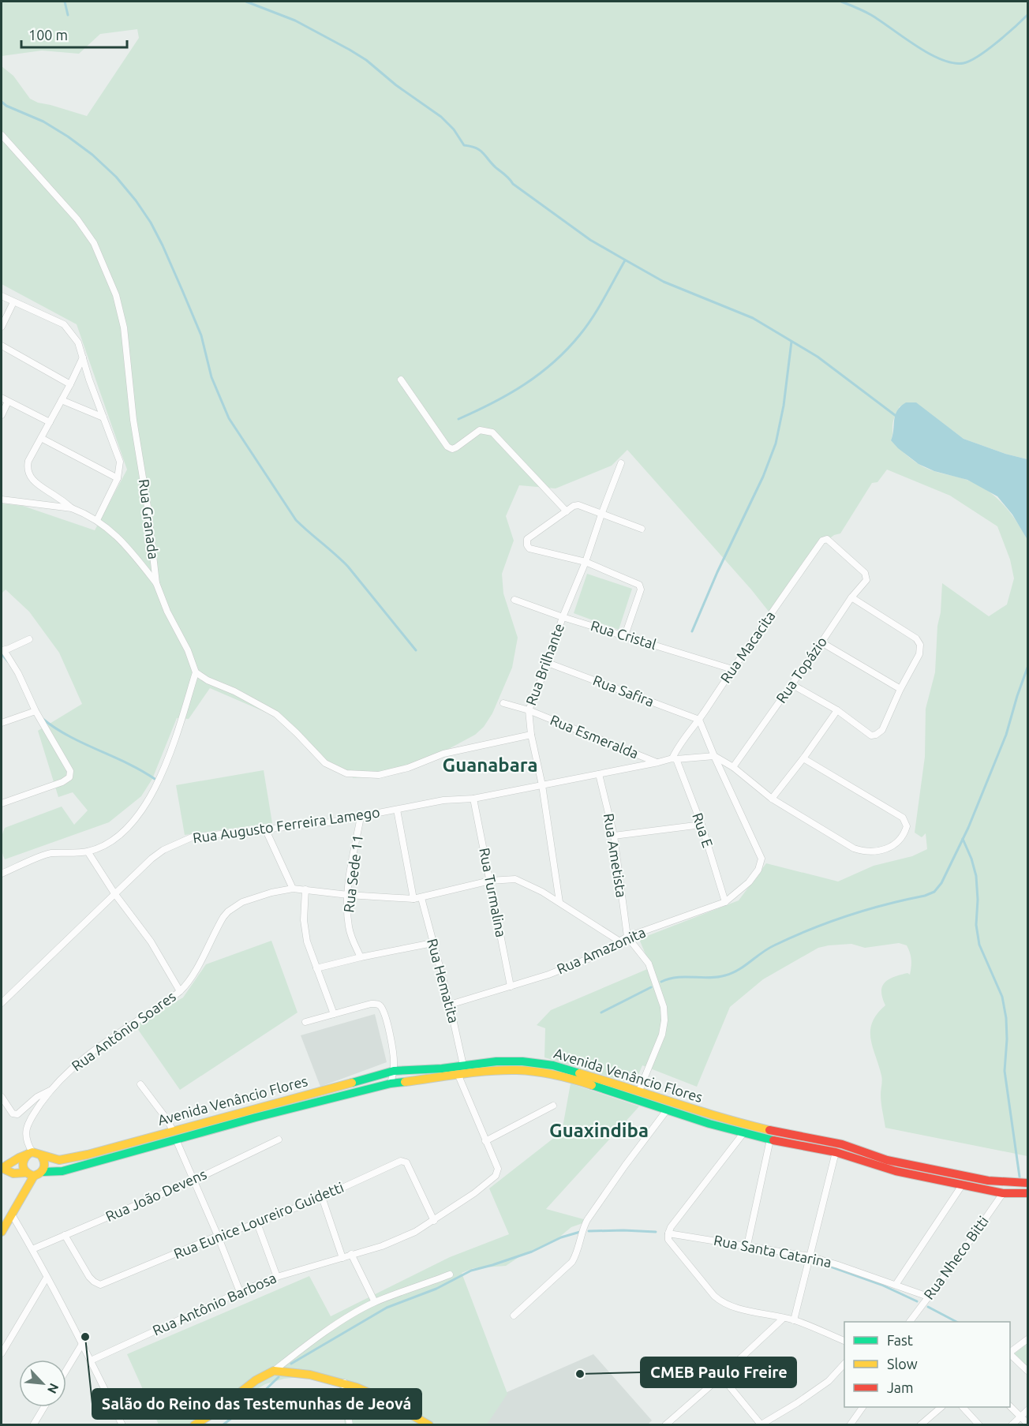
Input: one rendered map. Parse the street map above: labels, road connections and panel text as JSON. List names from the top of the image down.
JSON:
{
  "streets": {
    "main road": ["Avenida Venâncio Flores"],
    "street": [
      "Rua Granada",
      "Rua Cristal",
      "Rua Macacita",
      "Rua Brilhante",
      "Rua Topázio",
      "Rua Safira",
      "Rua Esmeralda",
      "Rua Augusto Ferreira Lamego",
      "Rua E",
      "Rua Ametista",
      "Rua Sede 11",
      "Rua Turmalina",
      "Rua Amazonita",
      "Rua Hematita",
      "Rua Antônio Soares",
      "Rua João Devens",
      "Rua Eunice Loureiro Guidetti",
      "Rua Santa Catarina",
      "Rua Nheco Bitti",
      "Rua Antônio Barbosa"
    ]
  },
  "crossings": [
    ["Rua Cristal", "Rua Macacita"],
    ["Rua Cristal", "Rua Brilhante"],
    ["Rua Macacita", "Rua Topázio"],
    ["Rua Macacita", "Rua Safira"],
    ["Rua Macacita", "Rua Augusto Ferreira Lamego"],
    ["Rua Macacita", "Rua E"],
    ["Rua Brilhante", "Rua Safira"],
    ["Rua Brilhante", "Rua Esmeralda"],
    ["Rua Brilhante", "Rua Augusto Ferreira Lamego"],
    ["Rua Brilhante", "Rua Antônio Soares"],
    ["Rua Esmeralda", "Rua Augusto Ferreira Lamego"],
    ["Rua Augusto Ferreira Lamego", "Rua E"],
    ["Rua Augusto Ferreira Lamego", "Rua Ametista"],
    ["Rua Augusto Ferreira Lamego", "Rua Sede 11"],
    ["Rua Augusto Ferreira Lamego", "Rua Turmalina"],
    ["Rua Augusto Ferreira Lamego", "Rua Amazonita"],
    ["Rua E", "Rua Amazonita"],
    ["Rua Ametista", "Rua Amazonita"],
    ["Rua Sede 11", "Rua Antônio Soares"],
    ["Rua Turmalina", "Rua Amazonita"],
    ["Rua Turmalina", "Rua Antônio Soares"],
    ["Rua Amazonita", "Rua Hematita"],
    ["Rua Amazonita", "Rua Antônio Soares"],
    ["Rua Hematita", "Rua Antônio Soares"],
    ["Rua Hematita", "Avenida Venâncio Flores"],
    ["Rua Antônio Soares", "Avenida Venâncio Flores"],
    ["Avenida Venâncio Flores", "Rua Nheco Bitti"],
    ["Rua João Devens", "Rua Eunice Loureiro Guidetti"],
    ["Rua Eunice Loureiro Guidetti", "Rua Antônio Barbosa"],
    ["Rua Santa Catarina", "Rua Nheco Bitti"]
  ],
  "districts": ["Guanabara", "Guaxindiba"],
  "places": ["Salão do Reino das Testemunhas de Jeová", "CMEB Paulo Freire"],
  "legend": ["Fast", "Slow", "Jam"],
  "scale_bar": "100 m",
  "north": "bottom right"
}
